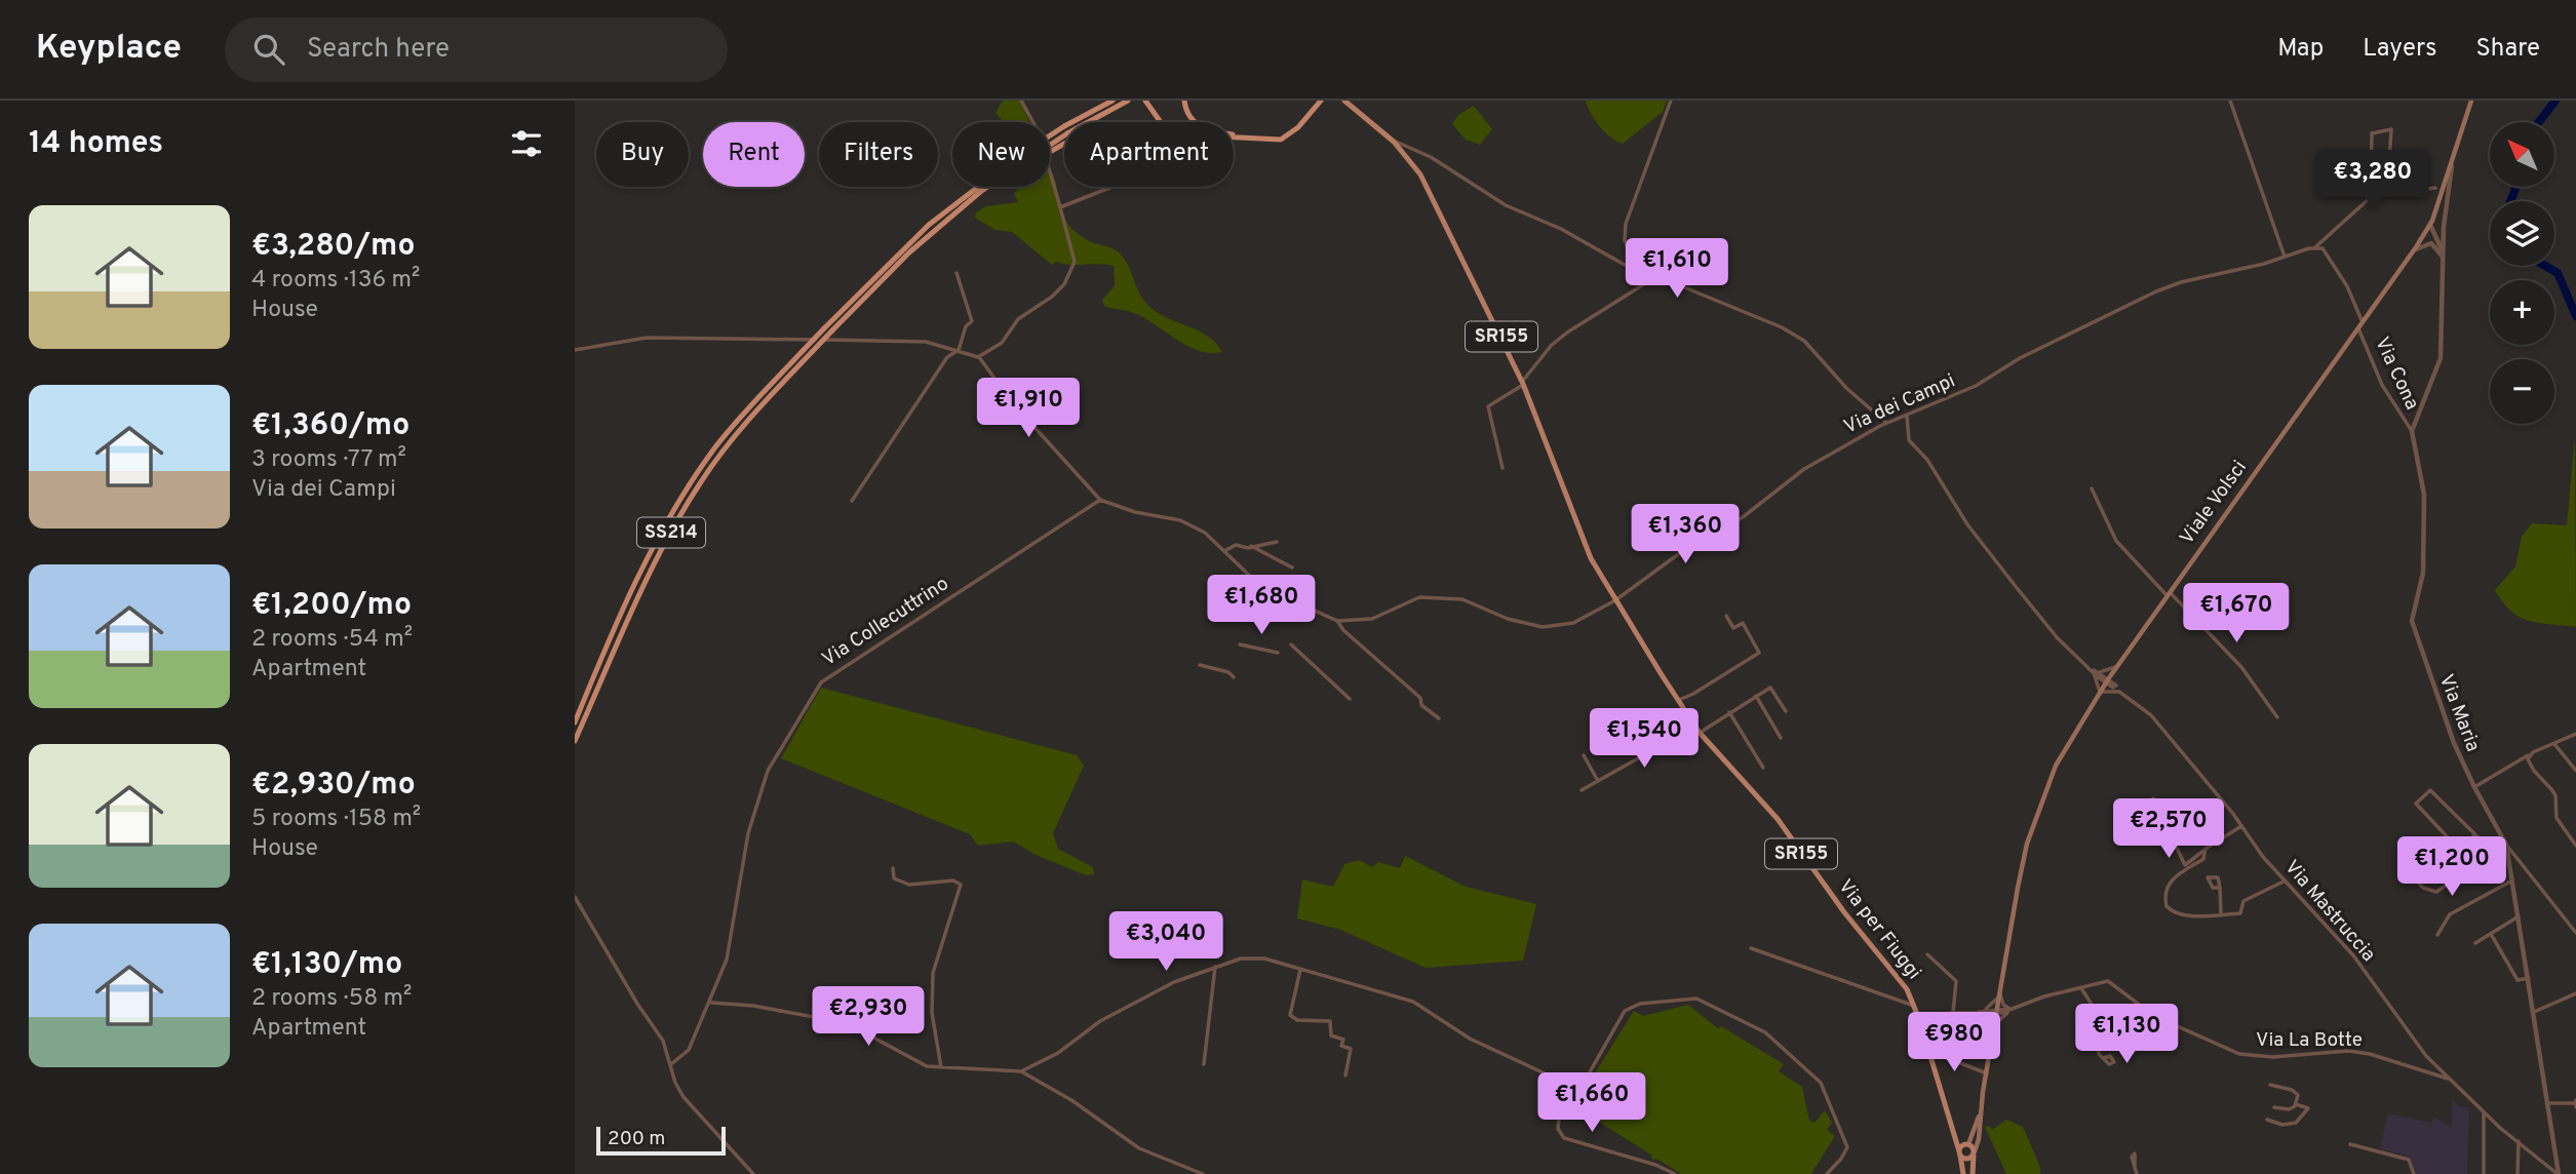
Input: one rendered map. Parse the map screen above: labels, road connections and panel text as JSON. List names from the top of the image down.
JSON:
{
  "streets": {
    "highway": ["SS214"],
    "main road": ["SR155", "Viale Volsci", "Via per Fiuggi"],
    "street": [
      "Via Cona",
      "Via dei Campi",
      "Via Collecuttrino",
      "Via Maria",
      "Via Mastruccia",
      "Via La Botte"
    ]
  },
  "crossings": [
    ["SR155", "Via dei Campi"],
    ["SR155", "Via per Fiuggi"],
    ["Via Cona", "Viale Volsci"],
    ["Via Cona", "Via Maria"],
    ["Via dei Campi", "Via Collecuttrino"],
    ["Via dei Campi", "Via per Fiuggi"],
    ["Viale Volsci", "Via Mastruccia"],
    ["Viale Volsci", "Via per Fiuggi"],
    ["Via Maria", "Via Mastruccia"],
    ["Via Mastruccia", "Via La Botte"]
  ],
  "scale_bar": "200 m",
  "north": "top left",
  "page": {
    "header": "Keyplace",
    "search": "Search here",
    "nav": ["Map", "Layers", "Share"],
    "heading": "14 homes",
    "map_buttons": ["+", "−"],
    "chip": [
      "Buy",
      "Rent",
      "Filters",
      "New",
      "Apartment"
    ],
    "price": [
      "€3,280",
      "€1,610",
      "€1,910",
      "€1,360",
      "€1,680",
      "€1,670",
      "€1,540",
      "€2,570",
      "€1,200",
      "€3,040",
      "€2,930",
      "€1,130",
      "€980",
      "€1,660"
    ],
    "list": [
      {
        "name": "€3,280/mo",
        "note": "4 rooms · 136 m² · House"
      },
      {
        "name": "€1,360/mo",
        "note": "3 rooms · 77 m² · Via dei Campi"
      },
      {
        "name": "€1,200/mo",
        "note": "2 rooms · 54 m² · Apartment"
      },
      {
        "name": "€2,930/mo",
        "note": "5 rooms · 158 m² · House"
      },
      {
        "name": "€1,130/mo",
        "note": "2 rooms · 58 m² · Apartment"
      }
    ],
    "scale": "200 m"
  }
}
